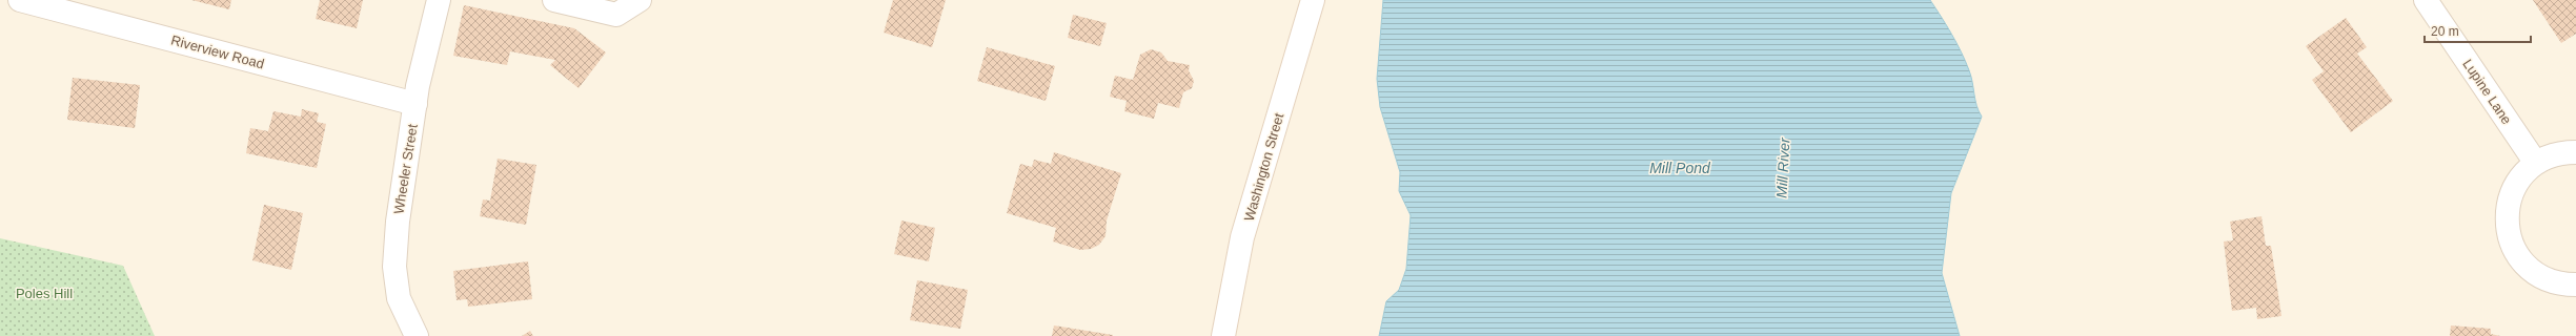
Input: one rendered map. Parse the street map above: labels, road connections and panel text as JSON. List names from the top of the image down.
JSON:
{
  "streets": {
    "street": [
      "Riverview Road",
      "Lupine Lane",
      "Washington Street",
      "Wheeler Street"
    ]
  },
  "crossings": [
    ["Riverview Road", "Wheeler Street"]
  ],
  "water": ["Mill Pond", "Mill River"],
  "parks": ["Poles Hill"],
  "scale_bar": "20 m"
}
